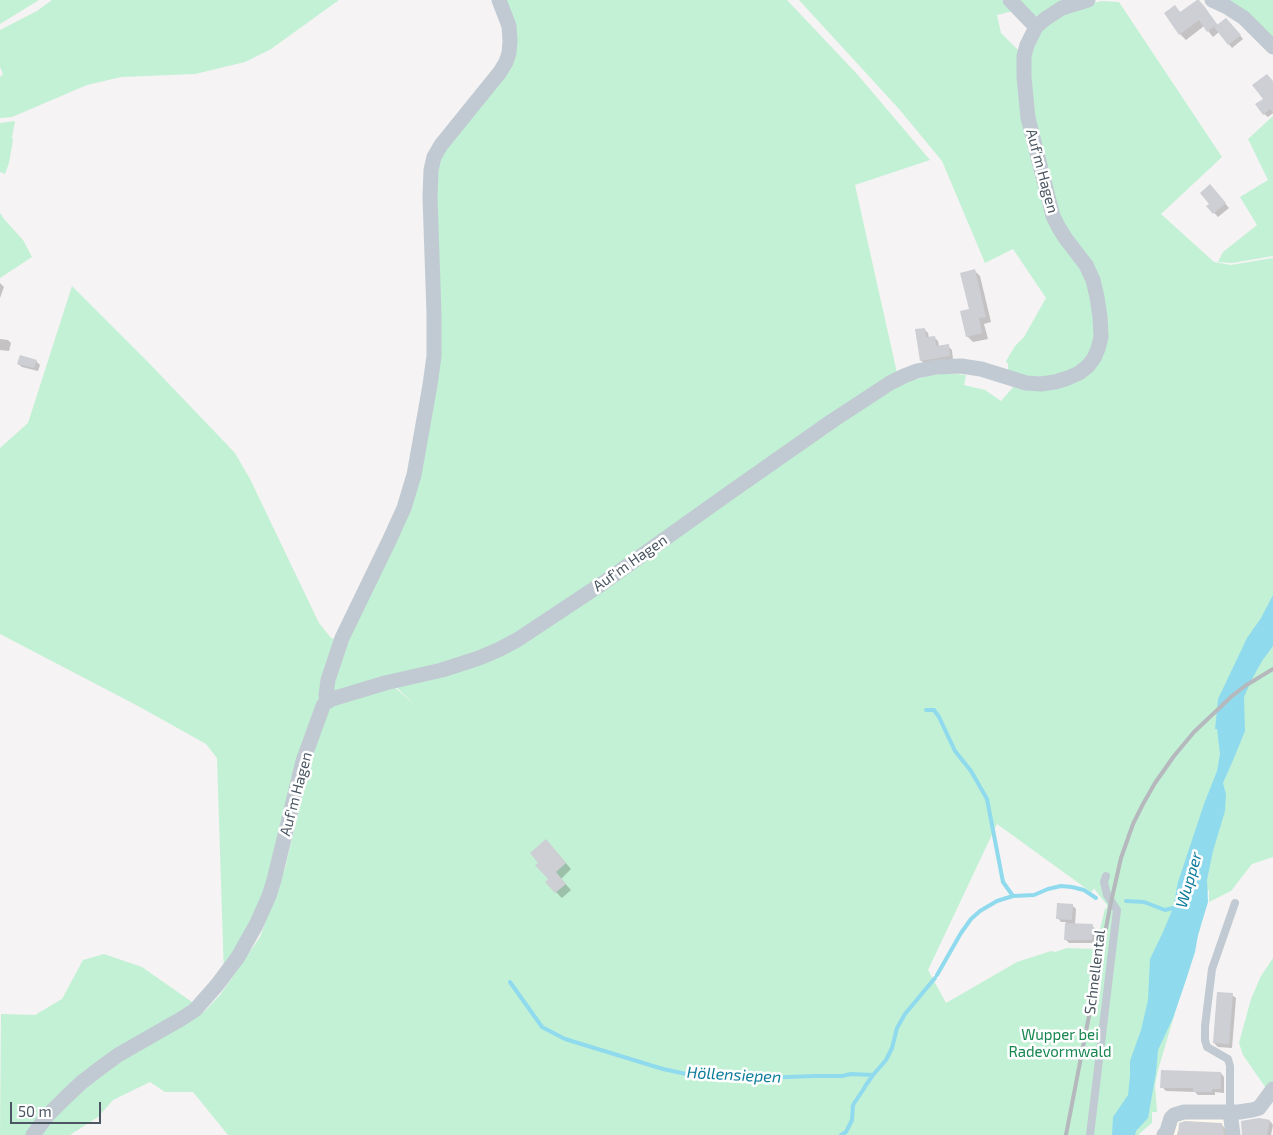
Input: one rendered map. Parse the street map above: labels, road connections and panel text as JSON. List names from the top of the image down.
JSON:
{
  "streets": {
    "street": ["Auf'm Hagen"],
    "lane": ["Schnellental"]
  },
  "water": ["Wupper", "Höllensiepen"],
  "parks": ["Wupper bei Radevormwald"],
  "scale_bar": "50 m"
}
